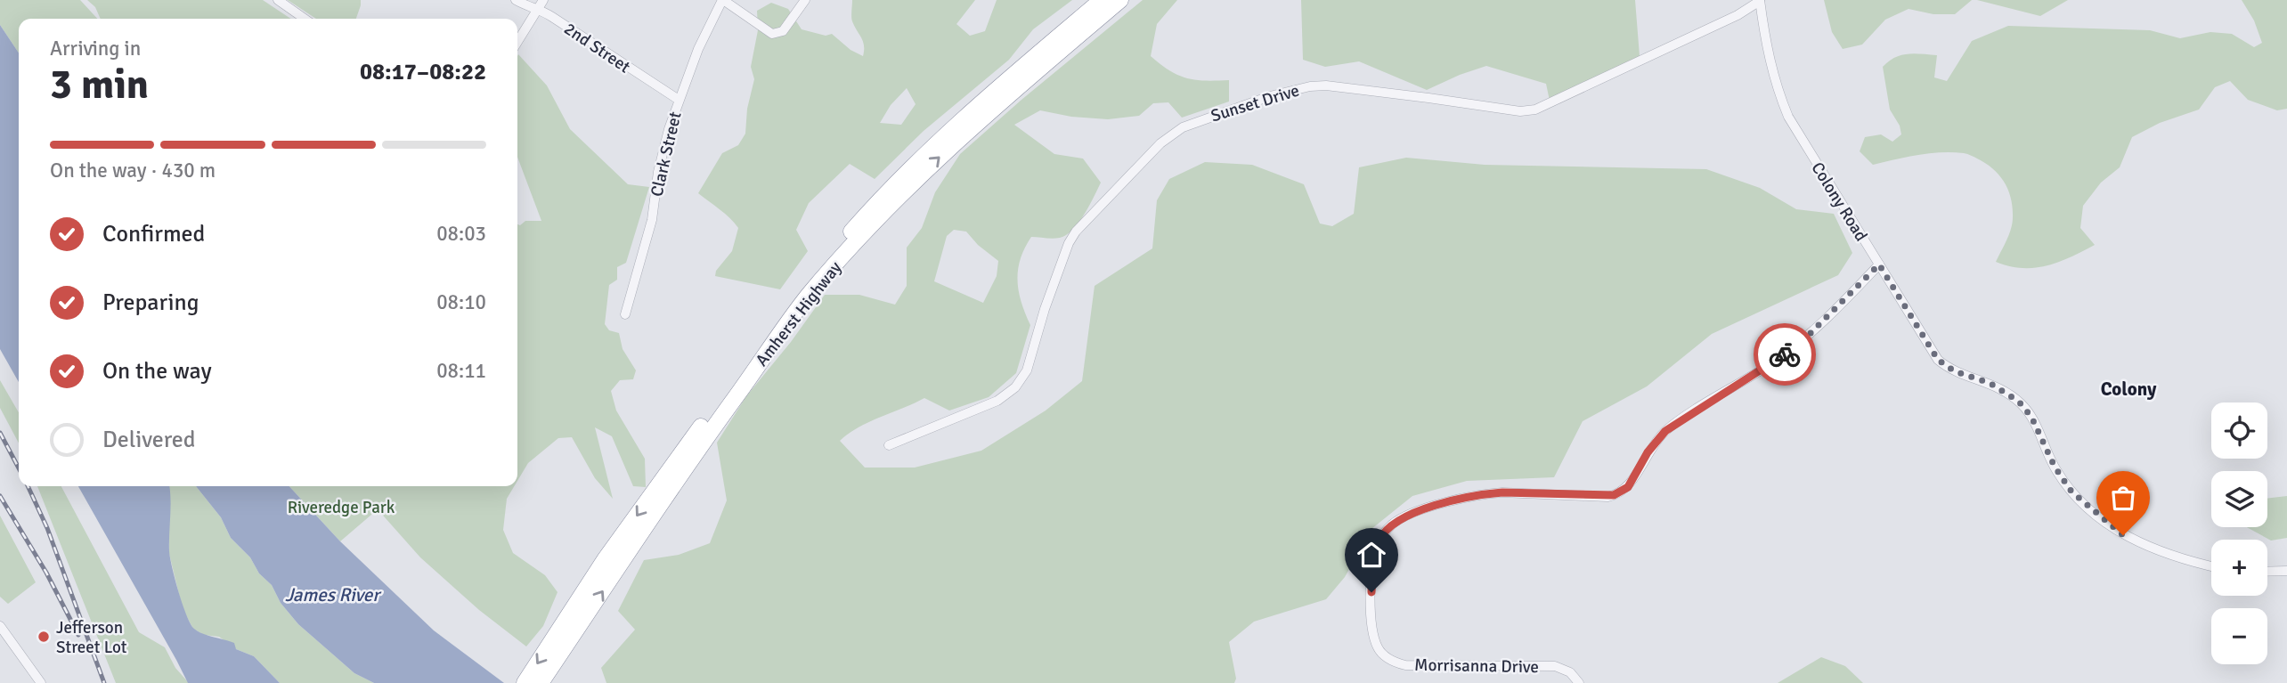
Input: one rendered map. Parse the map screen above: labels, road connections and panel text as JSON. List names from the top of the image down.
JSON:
{
  "streets": {
    "highway": ["Amherst Highway"],
    "street": [
      "2nd Street",
      "Sunset Drive",
      "Clark Street",
      "Colony Road",
      "Morrisanna Drive"
    ]
  },
  "crossings": [
    ["2nd Street", "Clark Street"],
    ["Sunset Drive", "Colony Road"],
    ["Colony Road", "Morrisanna Drive"]
  ],
  "districts": ["Colony"],
  "water": ["James River"],
  "parks": ["Riveredge Park"],
  "places": ["Jefferson Street Lot"],
  "page": {
    "heading": ["3 min", "Arriving in", "08:17–08:22"],
    "bar": "On the way · 430 m",
    "list": [
      ["Confirmed", "08:03"],
      ["Preparing", "08:10"],
      ["On the way", "08:11"],
      "Delivered"
    ],
    "map_buttons": ["+", "−"]
  }
}
